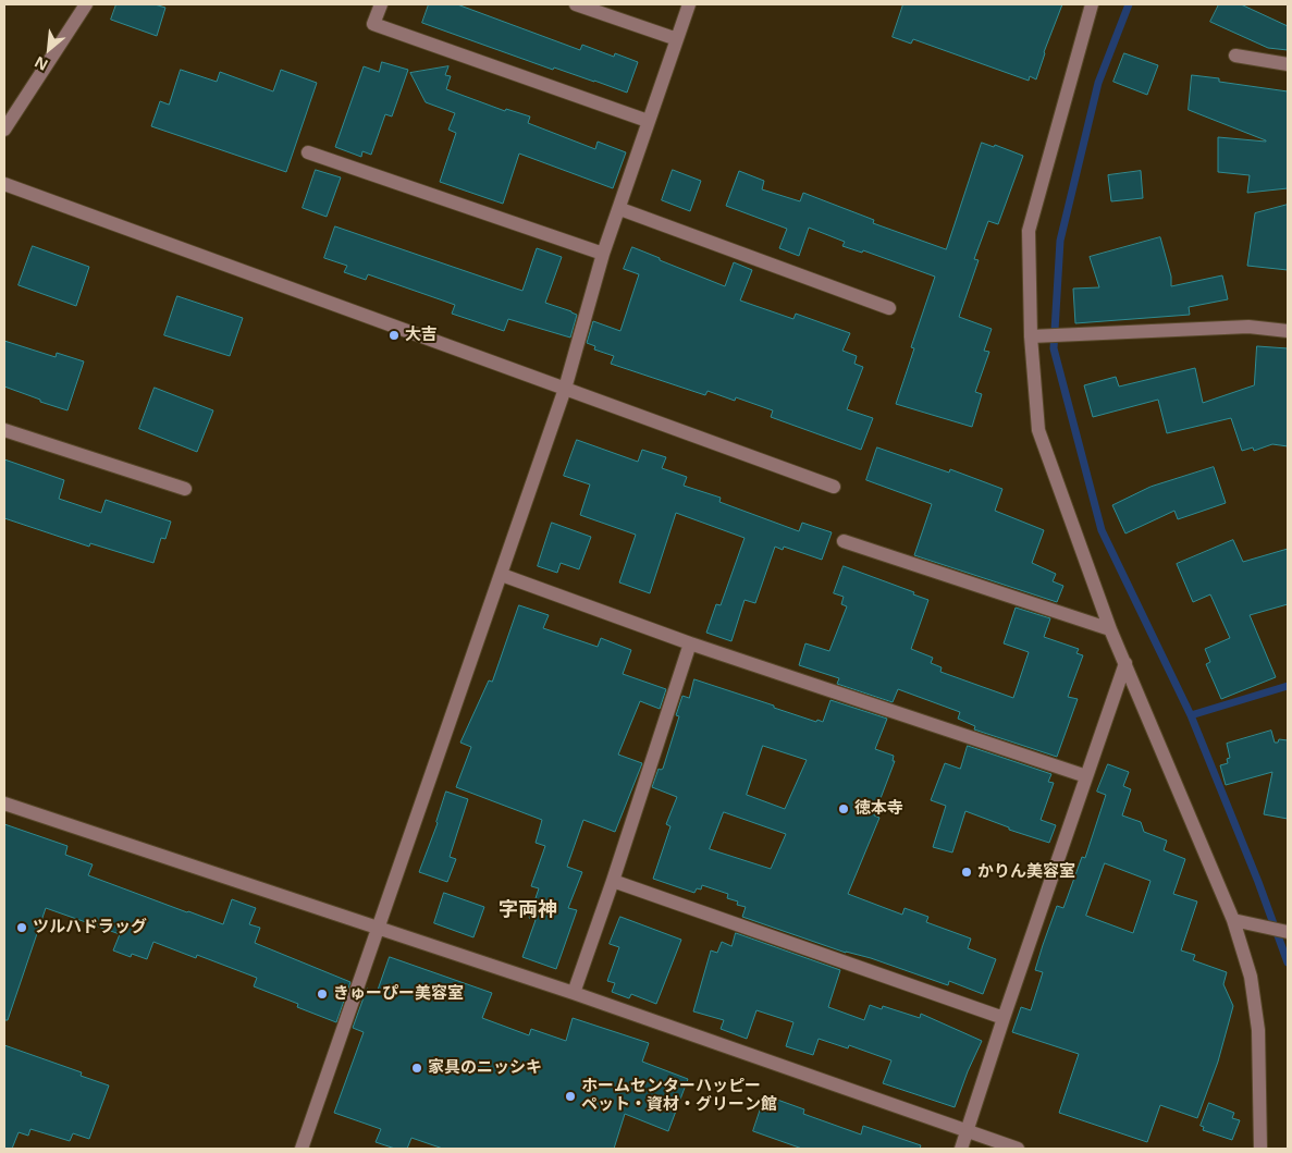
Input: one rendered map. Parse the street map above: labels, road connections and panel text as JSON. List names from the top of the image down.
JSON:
{
  "districts": ["字両神"],
  "places": [
    "大吉",
    "徳本寺",
    "かりん美容室",
    "ツルハドラッグ",
    "きゅーぴー美容室",
    "家具のニッシキ",
    "ホームセンターハッピー ペット・資材・グリーン館"
  ],
  "north": "bottom left"
}
